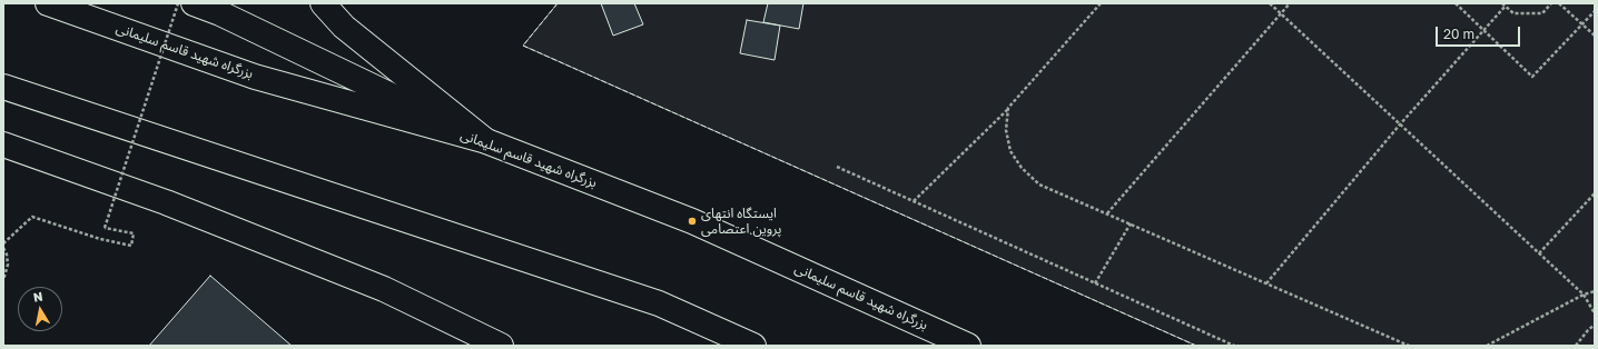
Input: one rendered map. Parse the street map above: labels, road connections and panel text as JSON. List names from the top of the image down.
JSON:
{
  "streets": {
    "main road": ["بزرگراه شهید قاسم سلیمانی"]
  },
  "places": ["ایستگاه انتهای پروین اعتصامی"],
  "scale_bar": "20 m",
  "north": "top"
}
